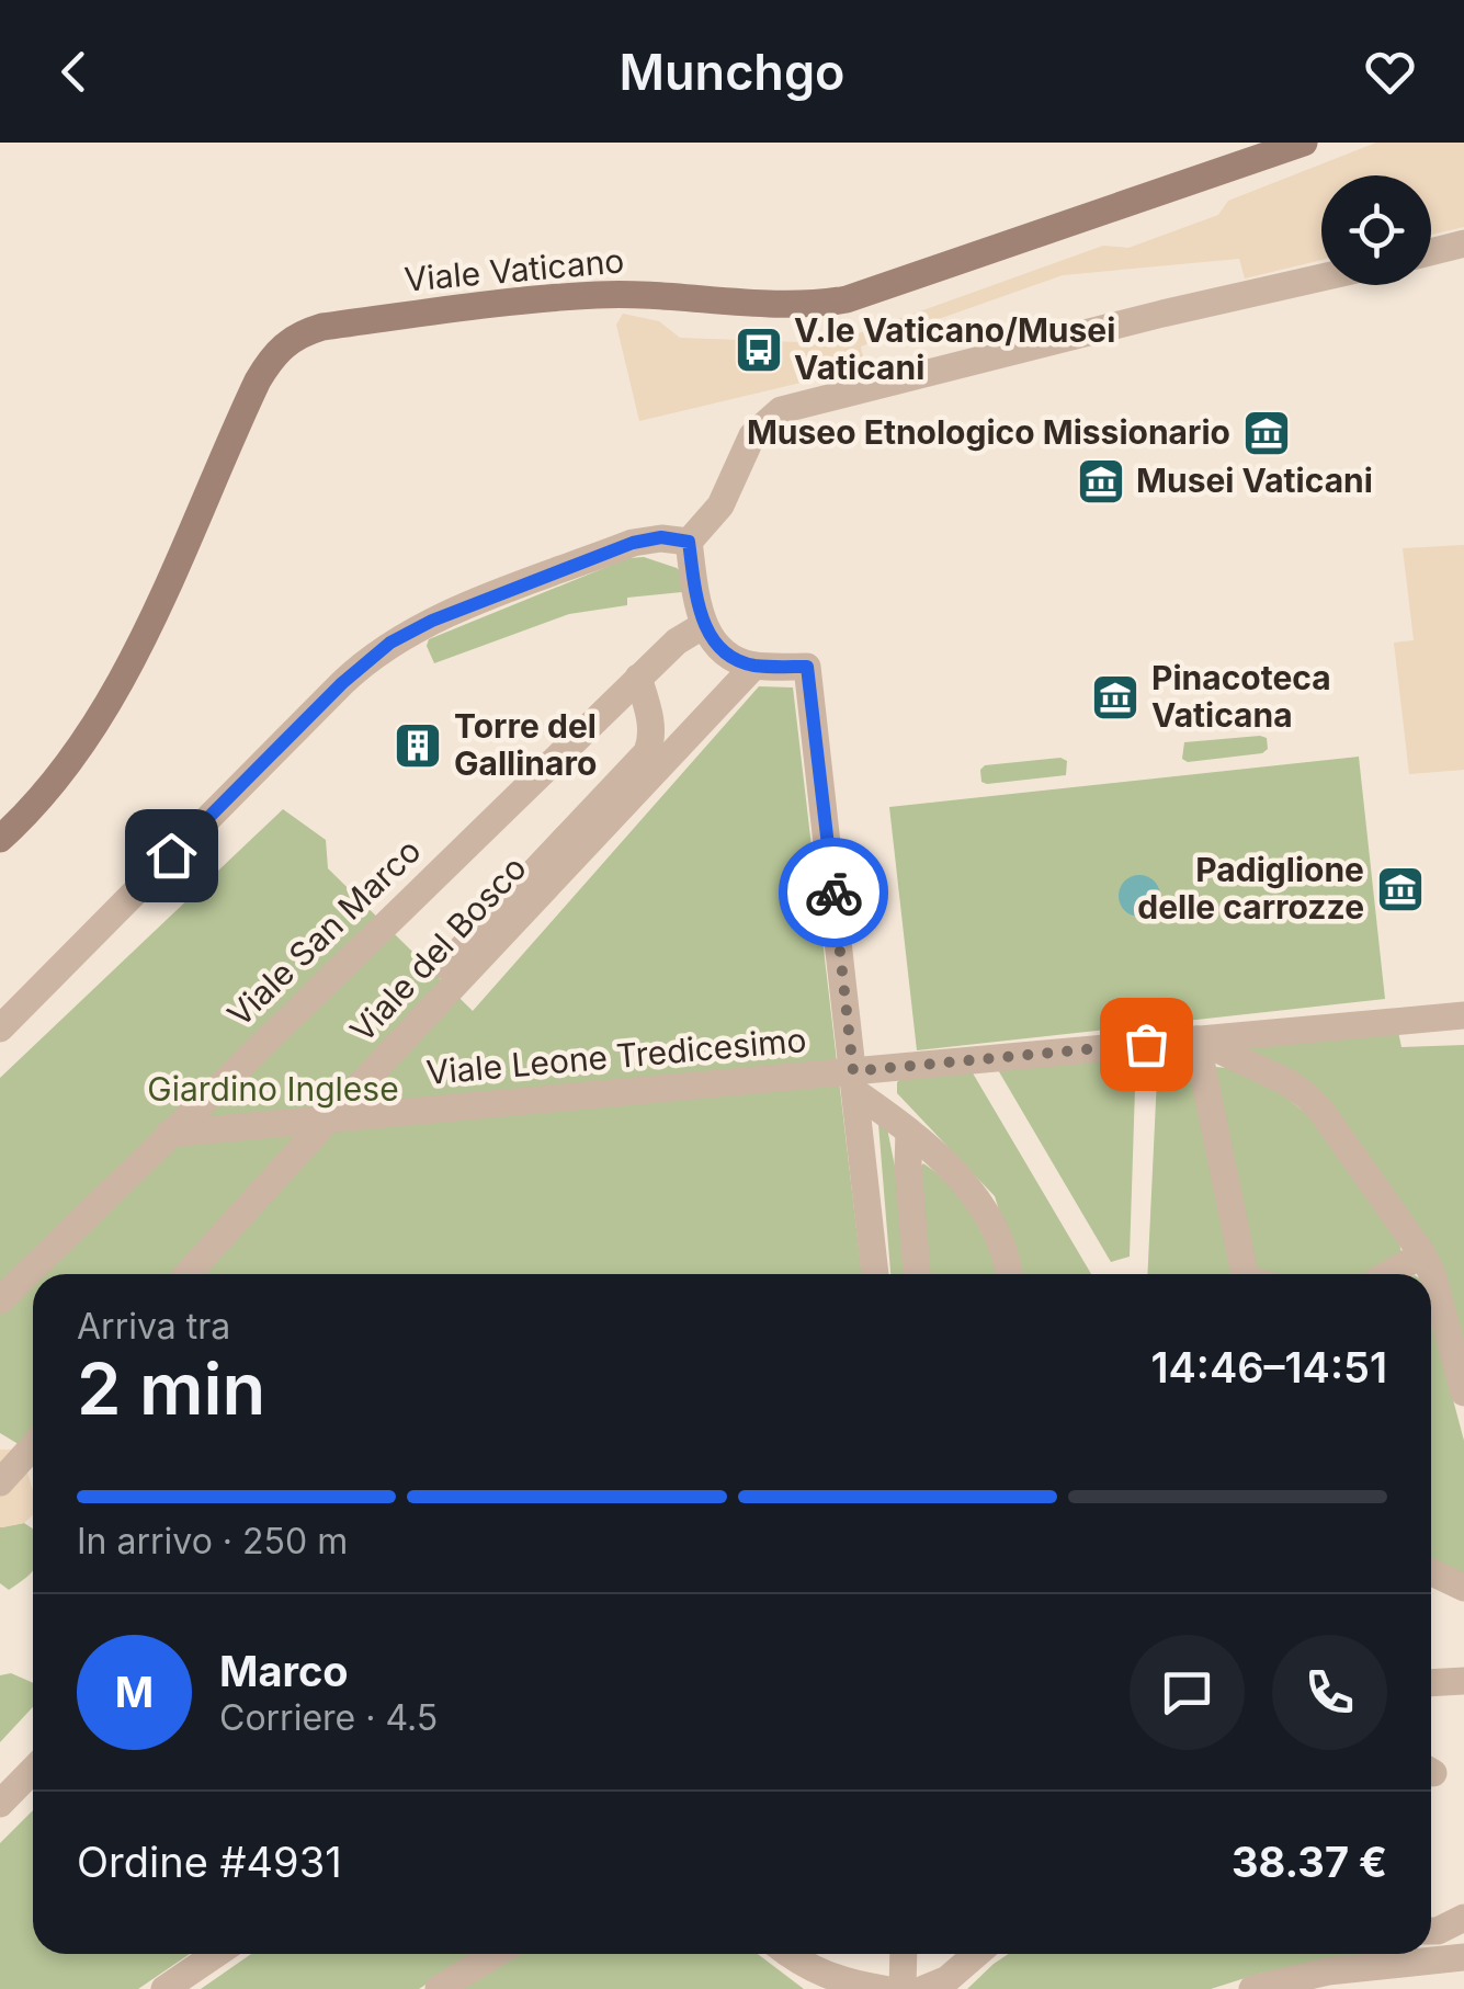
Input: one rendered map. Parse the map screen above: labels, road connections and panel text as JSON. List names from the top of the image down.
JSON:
{
  "streets": {
    "street": [
      "Viale Vaticano",
      "Viale San Marco",
      "Viale del Bosco",
      "Viale Leone Tredicesimo"
    ]
  },
  "crossings": [
    ["Viale San Marco", "Viale Leone Tredicesimo"],
    ["Viale del Bosco", "Viale Leone Tredicesimo"]
  ],
  "parks": ["Giardino Inglese"],
  "places": {
    "bus stop": ["V.le Vaticano/Musei Vaticani"],
    "museum": [
      "Museo Etnologico Missionario",
      "Musei Vaticani",
      "Pinacoteca Vaticana",
      "Padiglione delle carrozze"
    ],
    "building": ["Torre del Gallinaro"]
  },
  "page": {
    "header": "Munchgo",
    "heading": ["2 min", "Arriva tra", "14:46–14:51"],
    "panel": [
      "Marco",
      "Corriere · 4.5",
      "Ordine #4931",
      "38.37 €"
    ],
    "bar": "In arrivo · 250 m",
    "round": "M"
  }
}
